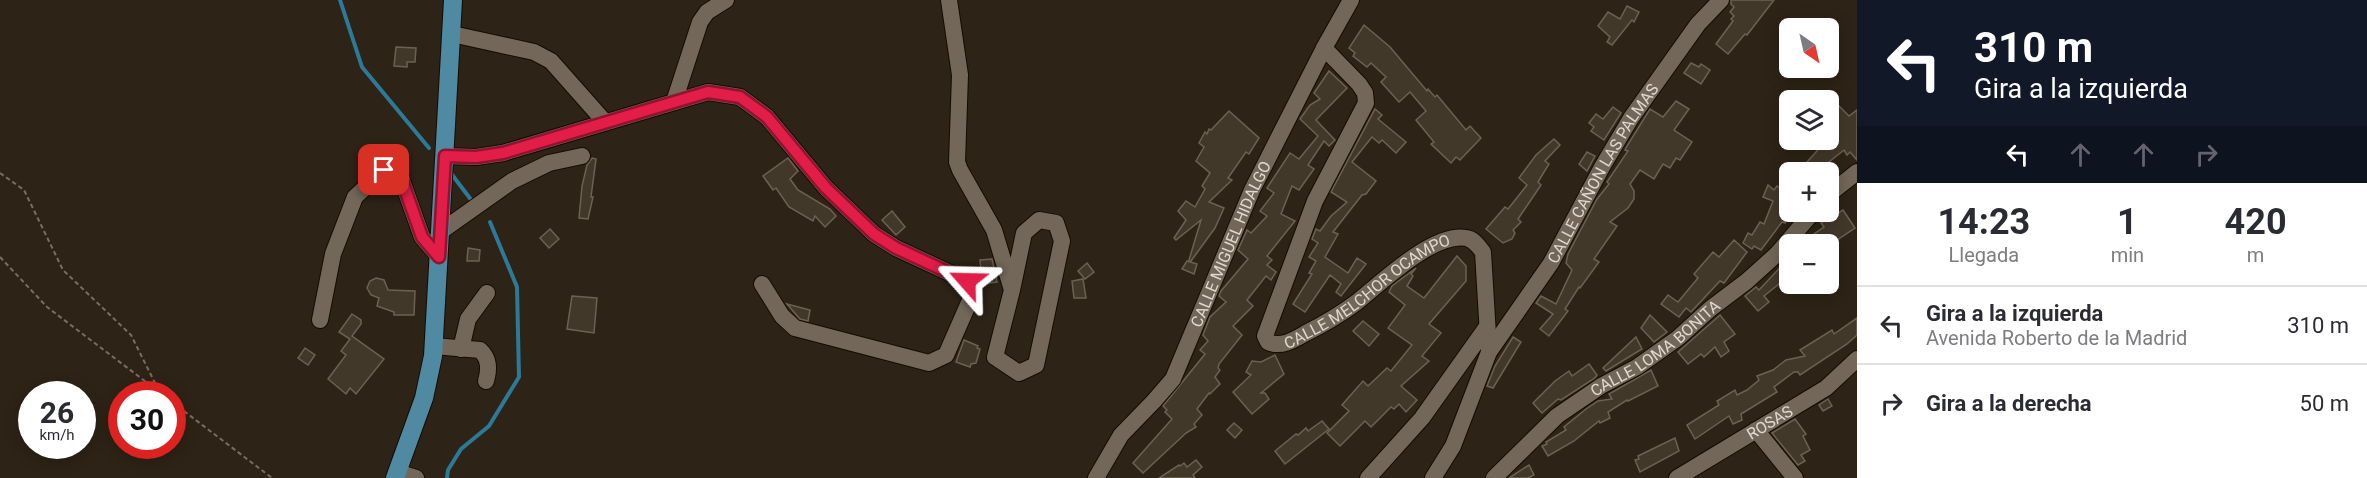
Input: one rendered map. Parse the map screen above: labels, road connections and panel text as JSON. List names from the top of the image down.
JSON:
{
  "streets": {
    "street": [
      "CALLE CAÑON LAS PALMAS",
      "CALLE MIGUEL HIDALGO",
      "CALLE MELCHOR OCAMPO",
      "CALLE LOMA BONITA",
      "ROSAS"
    ]
  },
  "crossings": [
    ["CALLE CAÑON LAS PALMAS", "CALLE MELCHOR OCAMPO"],
    ["CALLE MIGUEL HIDALGO", "CALLE MELCHOR OCAMPO"]
  ],
  "north": "bottom right",
  "page": {
    "turn": ["310 m", "Gira a la izquierda"],
    "map_buttons": ["+", "−"],
    "eta": [
      "14:23",
      "Llegada",
      "1",
      "min",
      "420",
      "m"
    ],
    "list": [
      {
        "name": "Gira a la izquierda",
        "note": "Avenida Roberto de la Madrid",
        "value": "310 m"
      },
      {
        "name": "Gira a la derecha",
        "value": "50 m"
      }
    ],
    "speed": "26 km/h",
    "limit": "30"
  }
}
